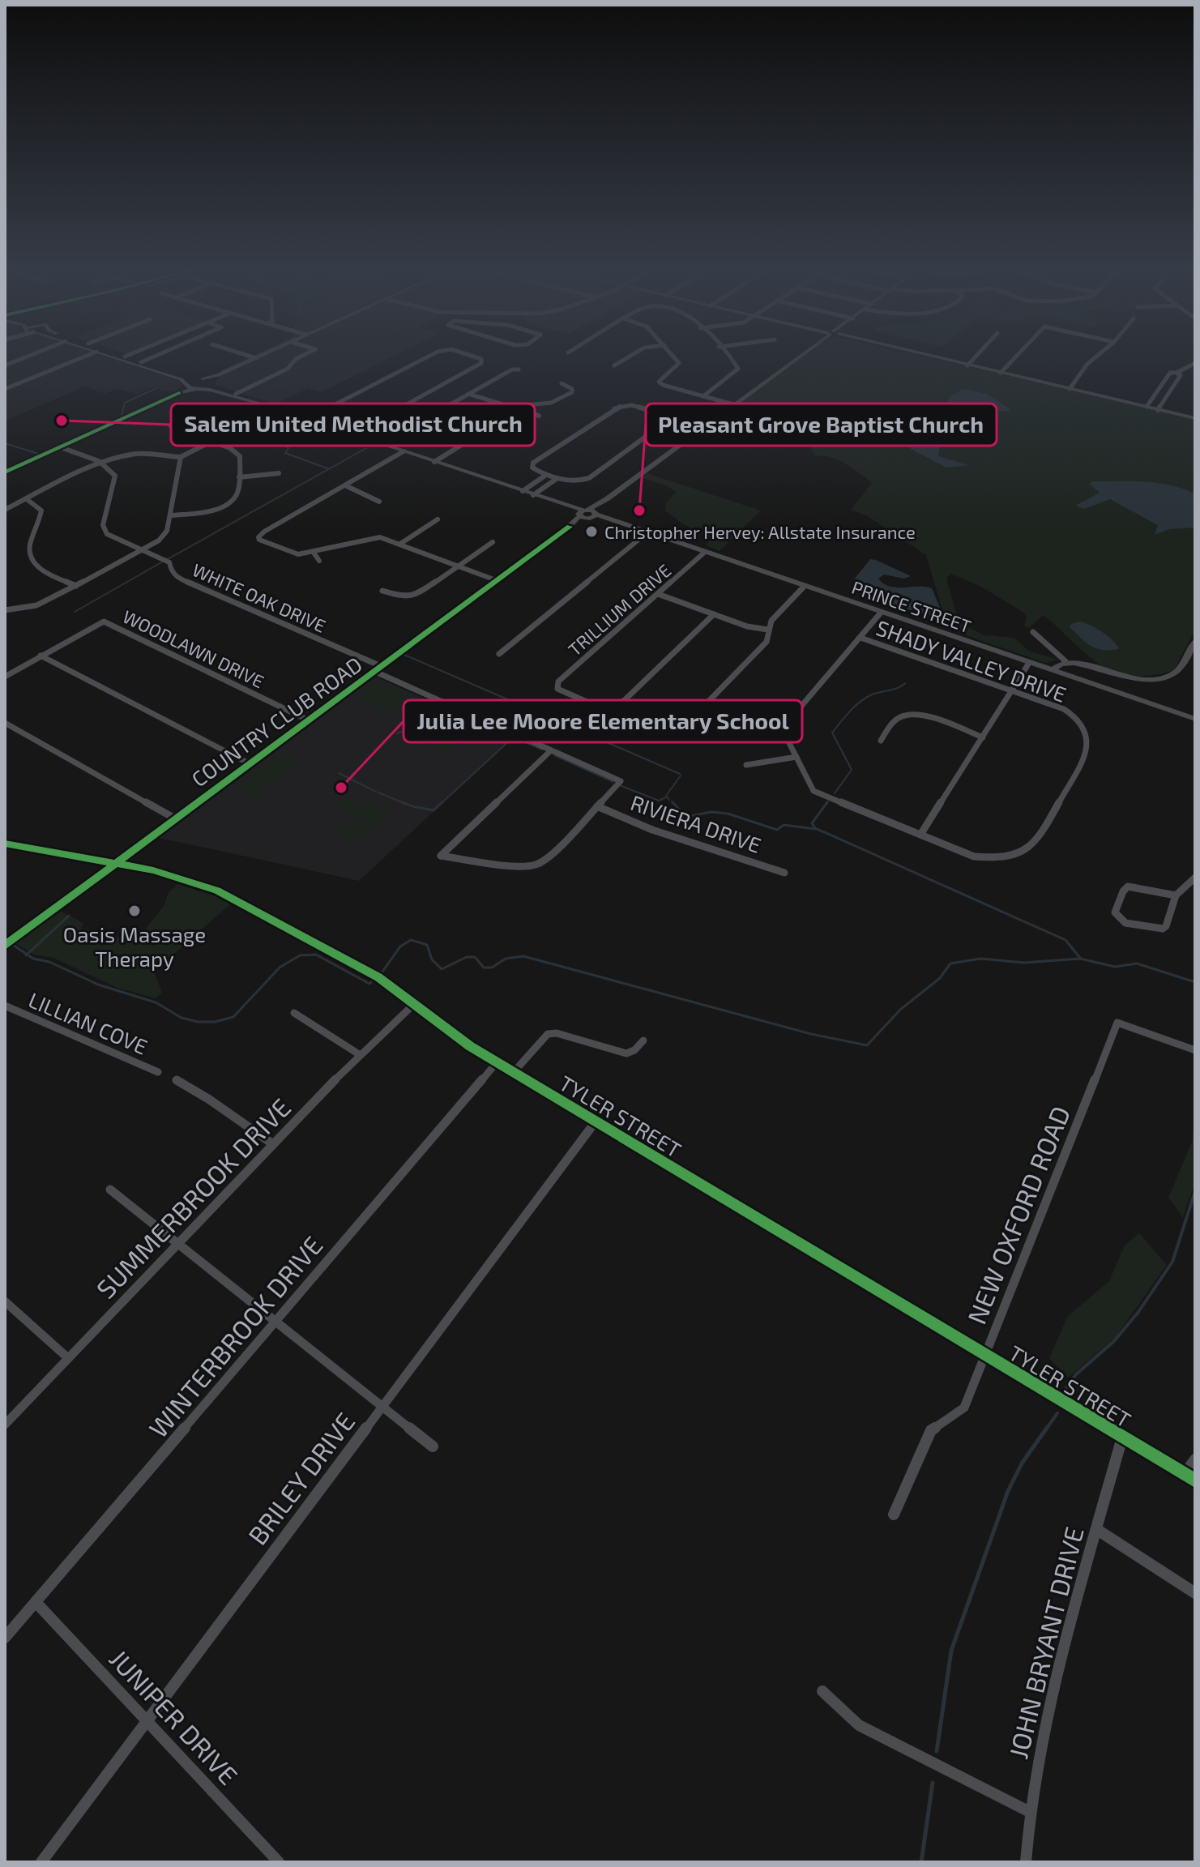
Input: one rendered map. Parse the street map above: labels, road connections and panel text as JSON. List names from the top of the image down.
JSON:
{
  "streets": {
    "street": [
      "WHITE OAK DRIVE",
      "PRINCE STREET",
      "TRILLIUM DRIVE",
      "WOODLAWN DRIVE",
      "SHADY VALLEY DRIVE",
      "COUNTRY CLUB ROAD",
      "RIVIERA DRIVE",
      "LILLIAN COVE",
      "TYLER STREET",
      "SUMMERBROOK DRIVE",
      "NEW OXFORD ROAD",
      "WINTERBROOK DRIVE",
      "BRILEY DRIVE",
      "JOHN BRYANT DRIVE",
      "JUNIPER DRIVE"
    ]
  },
  "crossings": [
    ["WHITE OAK DRIVE", "COUNTRY CLUB ROAD"],
    ["WHITE OAK DRIVE", "RIVIERA DRIVE"],
    ["PRINCE STREET", "TRILLIUM DRIVE"],
    ["PRINCE STREET", "SHADY VALLEY DRIVE"],
    ["PRINCE STREET", "COUNTRY CLUB ROAD"],
    ["WOODLAWN DRIVE", "COUNTRY CLUB ROAD"],
    ["COUNTRY CLUB ROAD", "RIVIERA DRIVE"],
    ["COUNTRY CLUB ROAD", "TYLER STREET"],
    ["TYLER STREET", "SUMMERBROOK DRIVE"],
    ["TYLER STREET", "NEW OXFORD ROAD"],
    ["TYLER STREET", "WINTERBROOK DRIVE"],
    ["TYLER STREET", "BRILEY DRIVE"],
    ["TYLER STREET", "JOHN BRYANT DRIVE"],
    ["WINTERBROOK DRIVE", "JUNIPER DRIVE"],
    ["BRILEY DRIVE", "JUNIPER DRIVE"]
  ],
  "places": [
    "Salem United Methodist Church",
    "Pleasant Grove Baptist Church",
    "Christopher Hervey: Allstate Insurance",
    "Julia Lee Moore Elementary School",
    "Oasis Massage Therapy"
  ]
}
